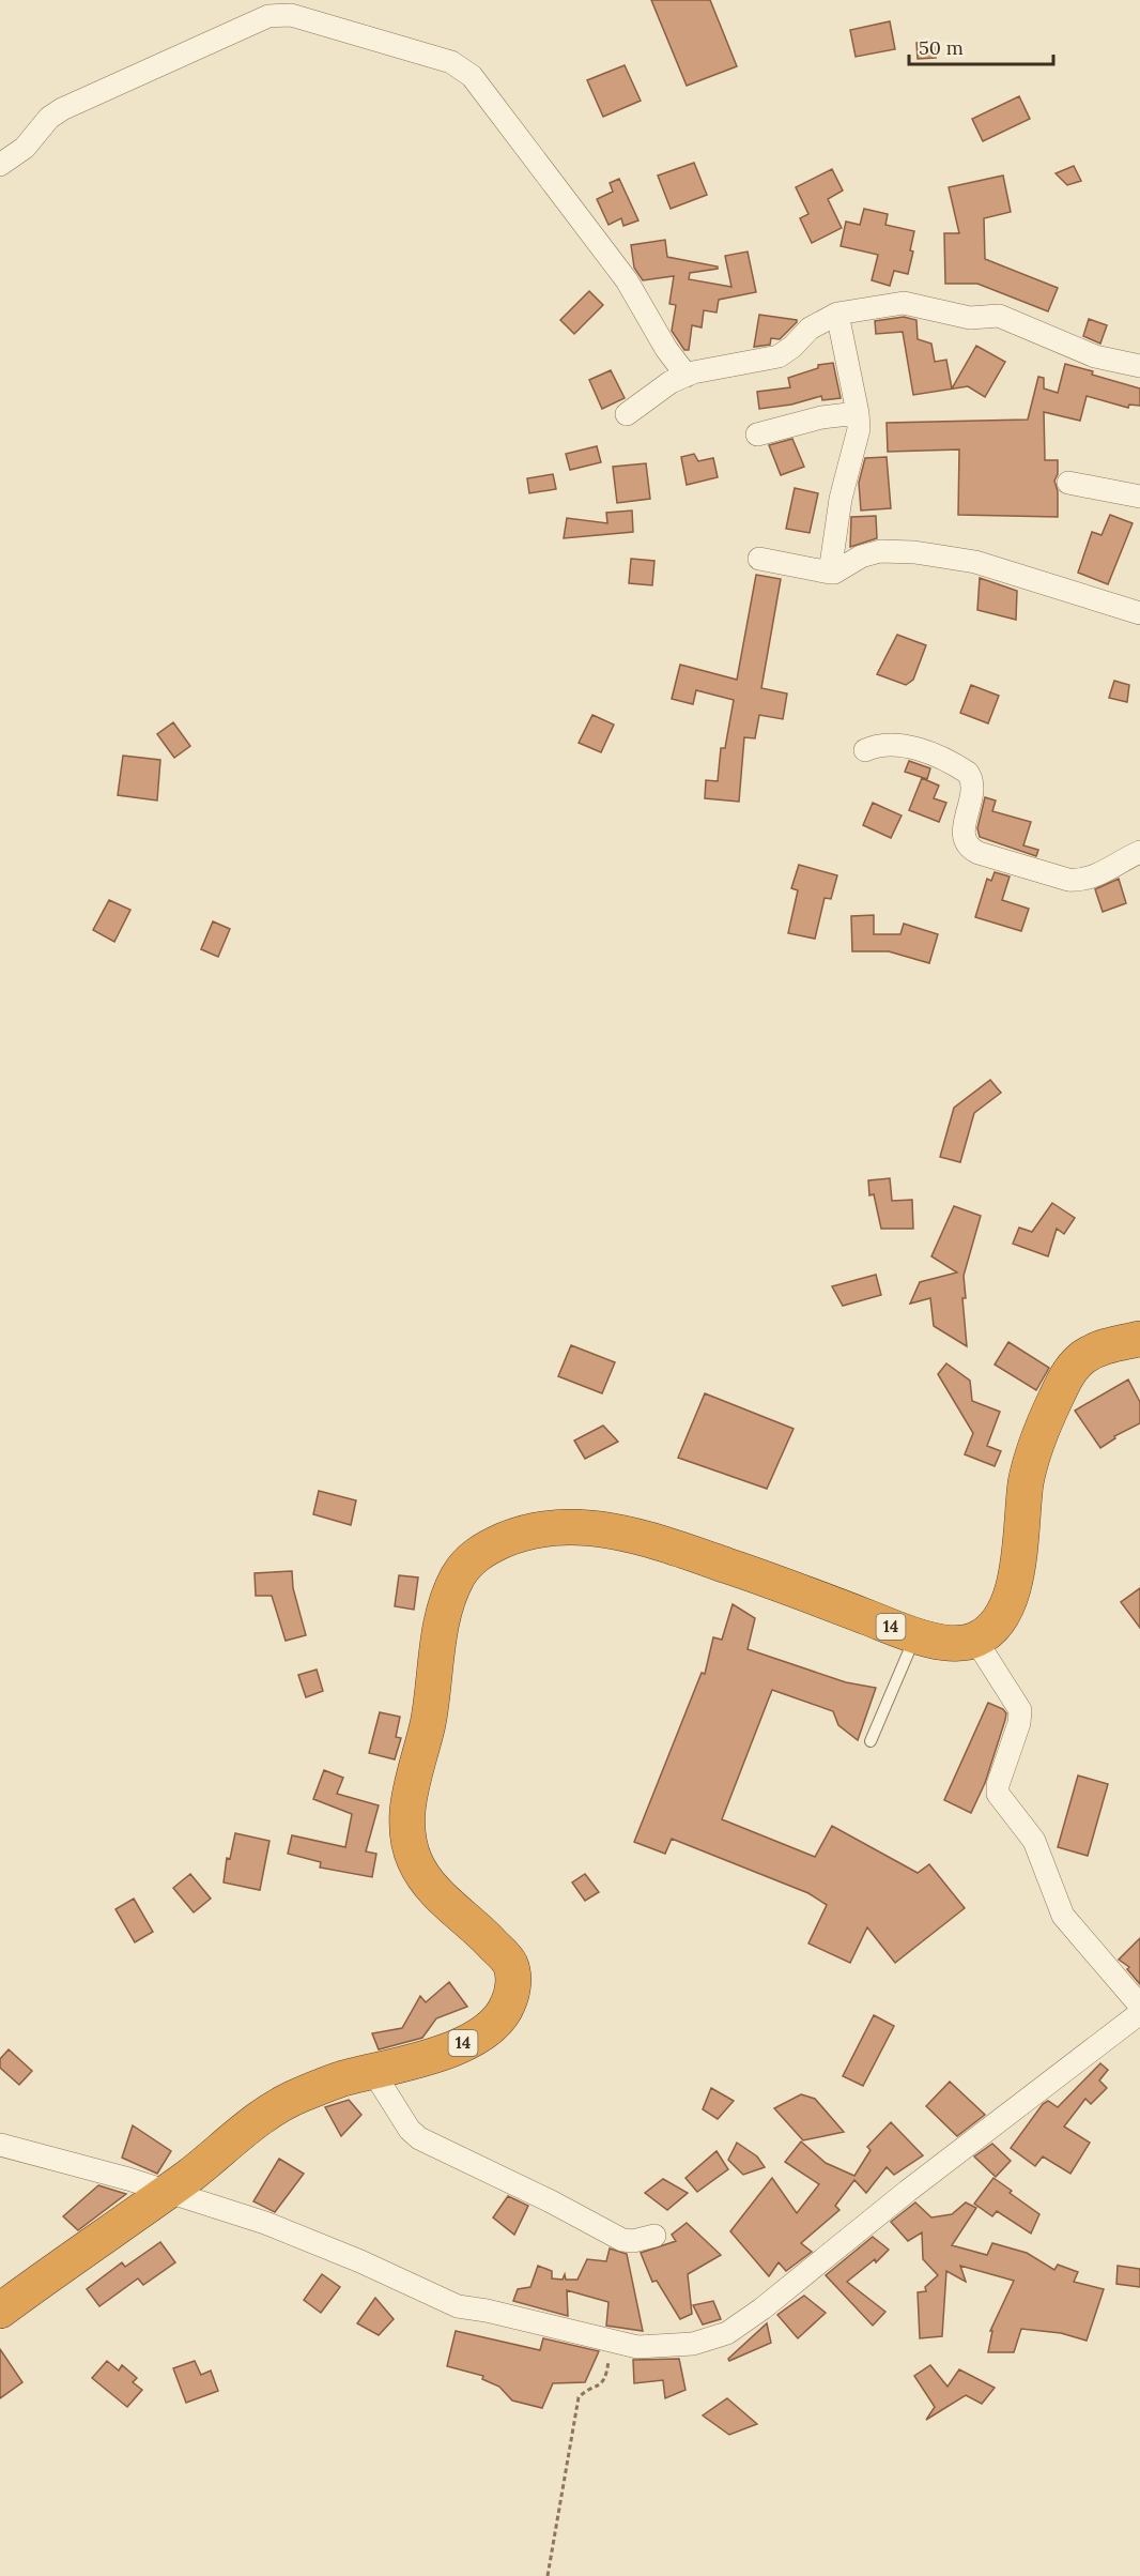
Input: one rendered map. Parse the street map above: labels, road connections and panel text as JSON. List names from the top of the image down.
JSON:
{
  "streets": {
    "highway": ["14"]
  },
  "scale_bar": "50 m"
}
